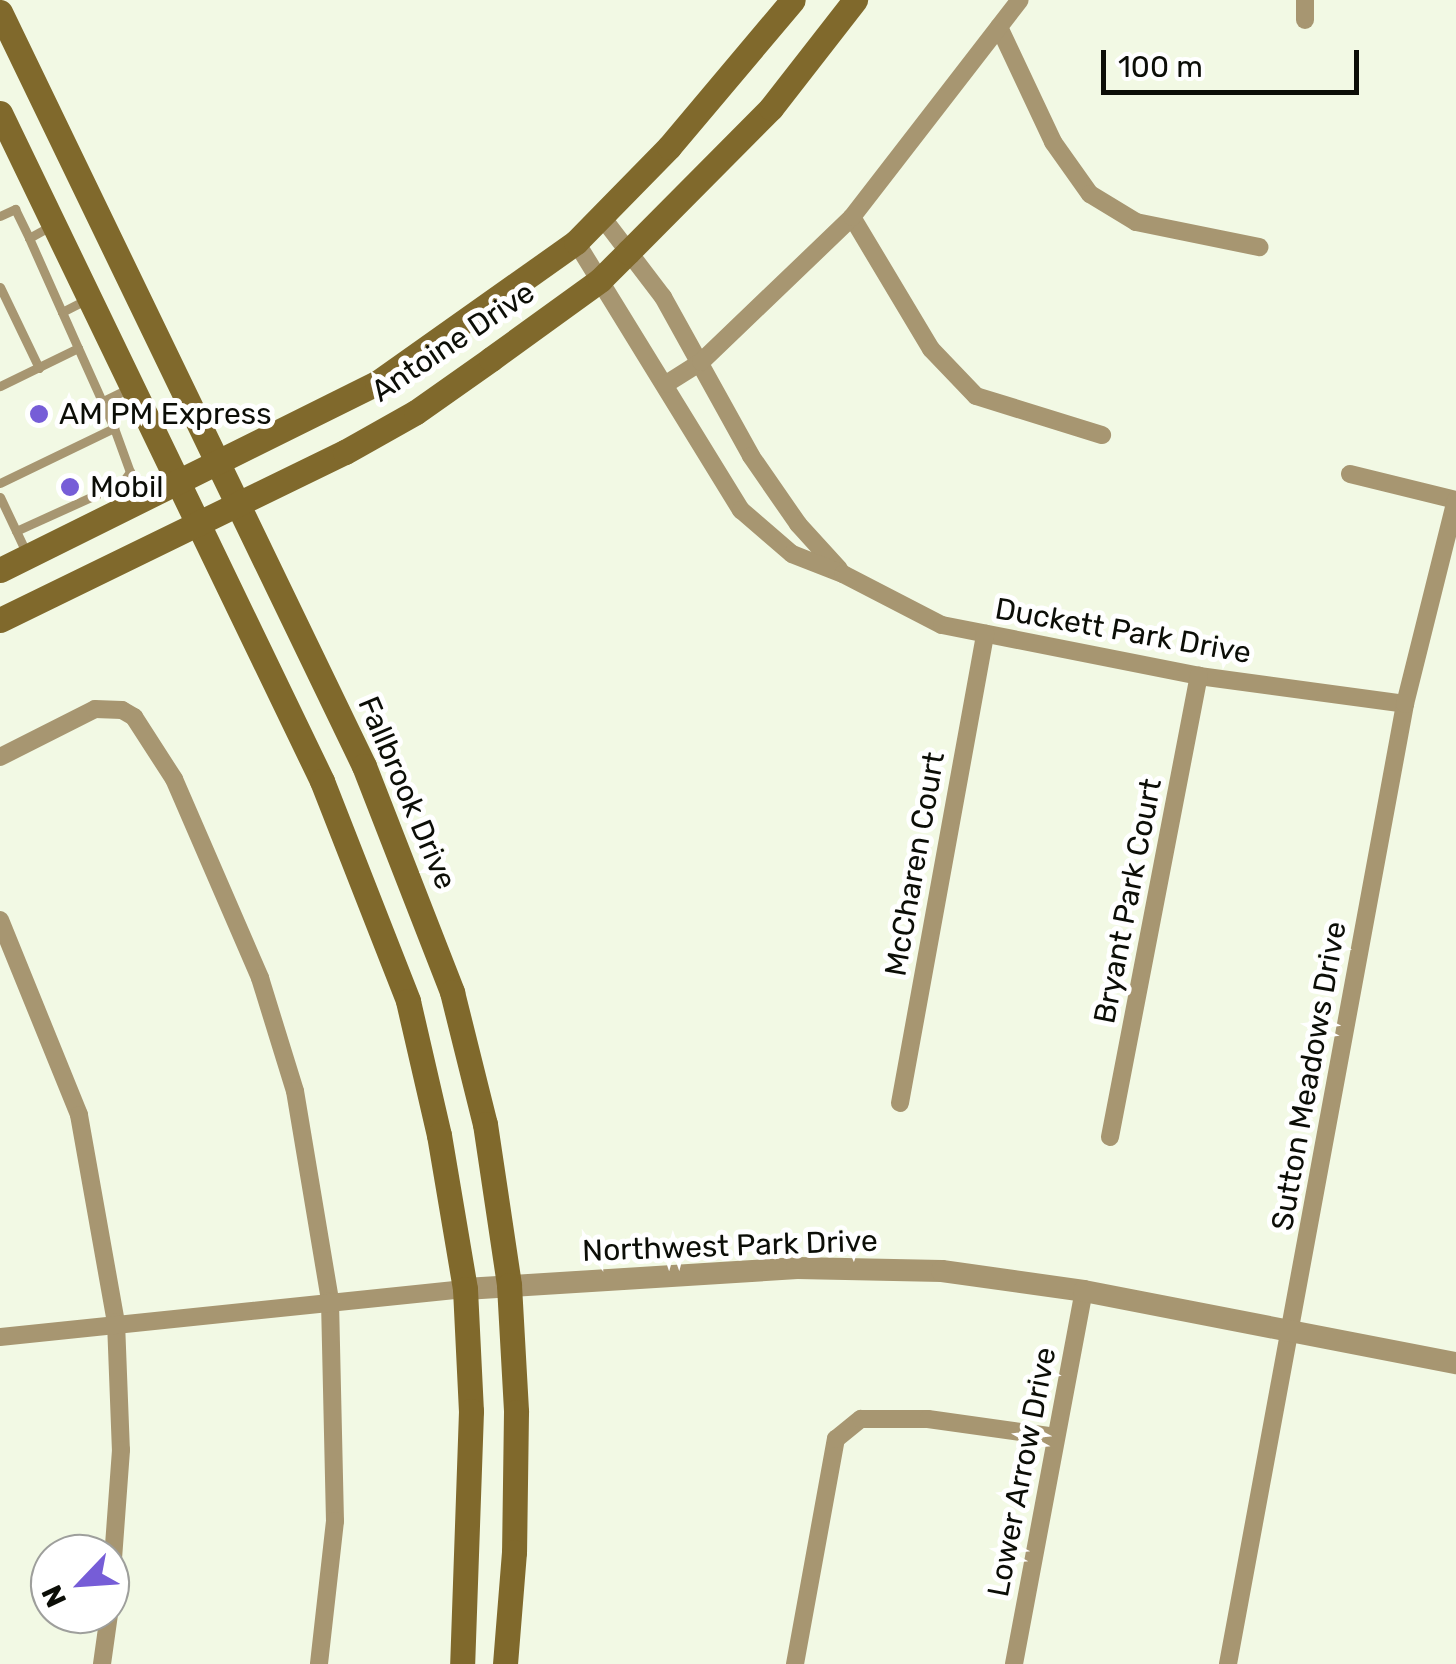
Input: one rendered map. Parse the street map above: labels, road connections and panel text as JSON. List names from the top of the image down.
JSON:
{
  "streets": {
    "main road": ["Antoine Drive", "Fallbrook Drive"],
    "street": [
      "Duckett Park Drive",
      "McCharen Court",
      "Bryant Park Court",
      "Sutton Meadows Drive",
      "Northwest Park Drive",
      "Lower Arrow Drive"
    ]
  },
  "crossings": [
    ["Antoine Drive", "Duckett Park Drive"],
    ["Antoine Drive", "Fallbrook Drive"],
    ["Duckett Park Drive", "McCharen Court"],
    ["Duckett Park Drive", "Bryant Park Court"],
    ["Duckett Park Drive", "Sutton Meadows Drive"],
    ["Fallbrook Drive", "Northwest Park Drive"],
    ["Sutton Meadows Drive", "Northwest Park Drive"],
    ["Northwest Park Drive", "Lower Arrow Drive"]
  ],
  "places": ["AM PM Express", "Mobil"],
  "scale_bar": "100 m",
  "north": "bottom left"
}
